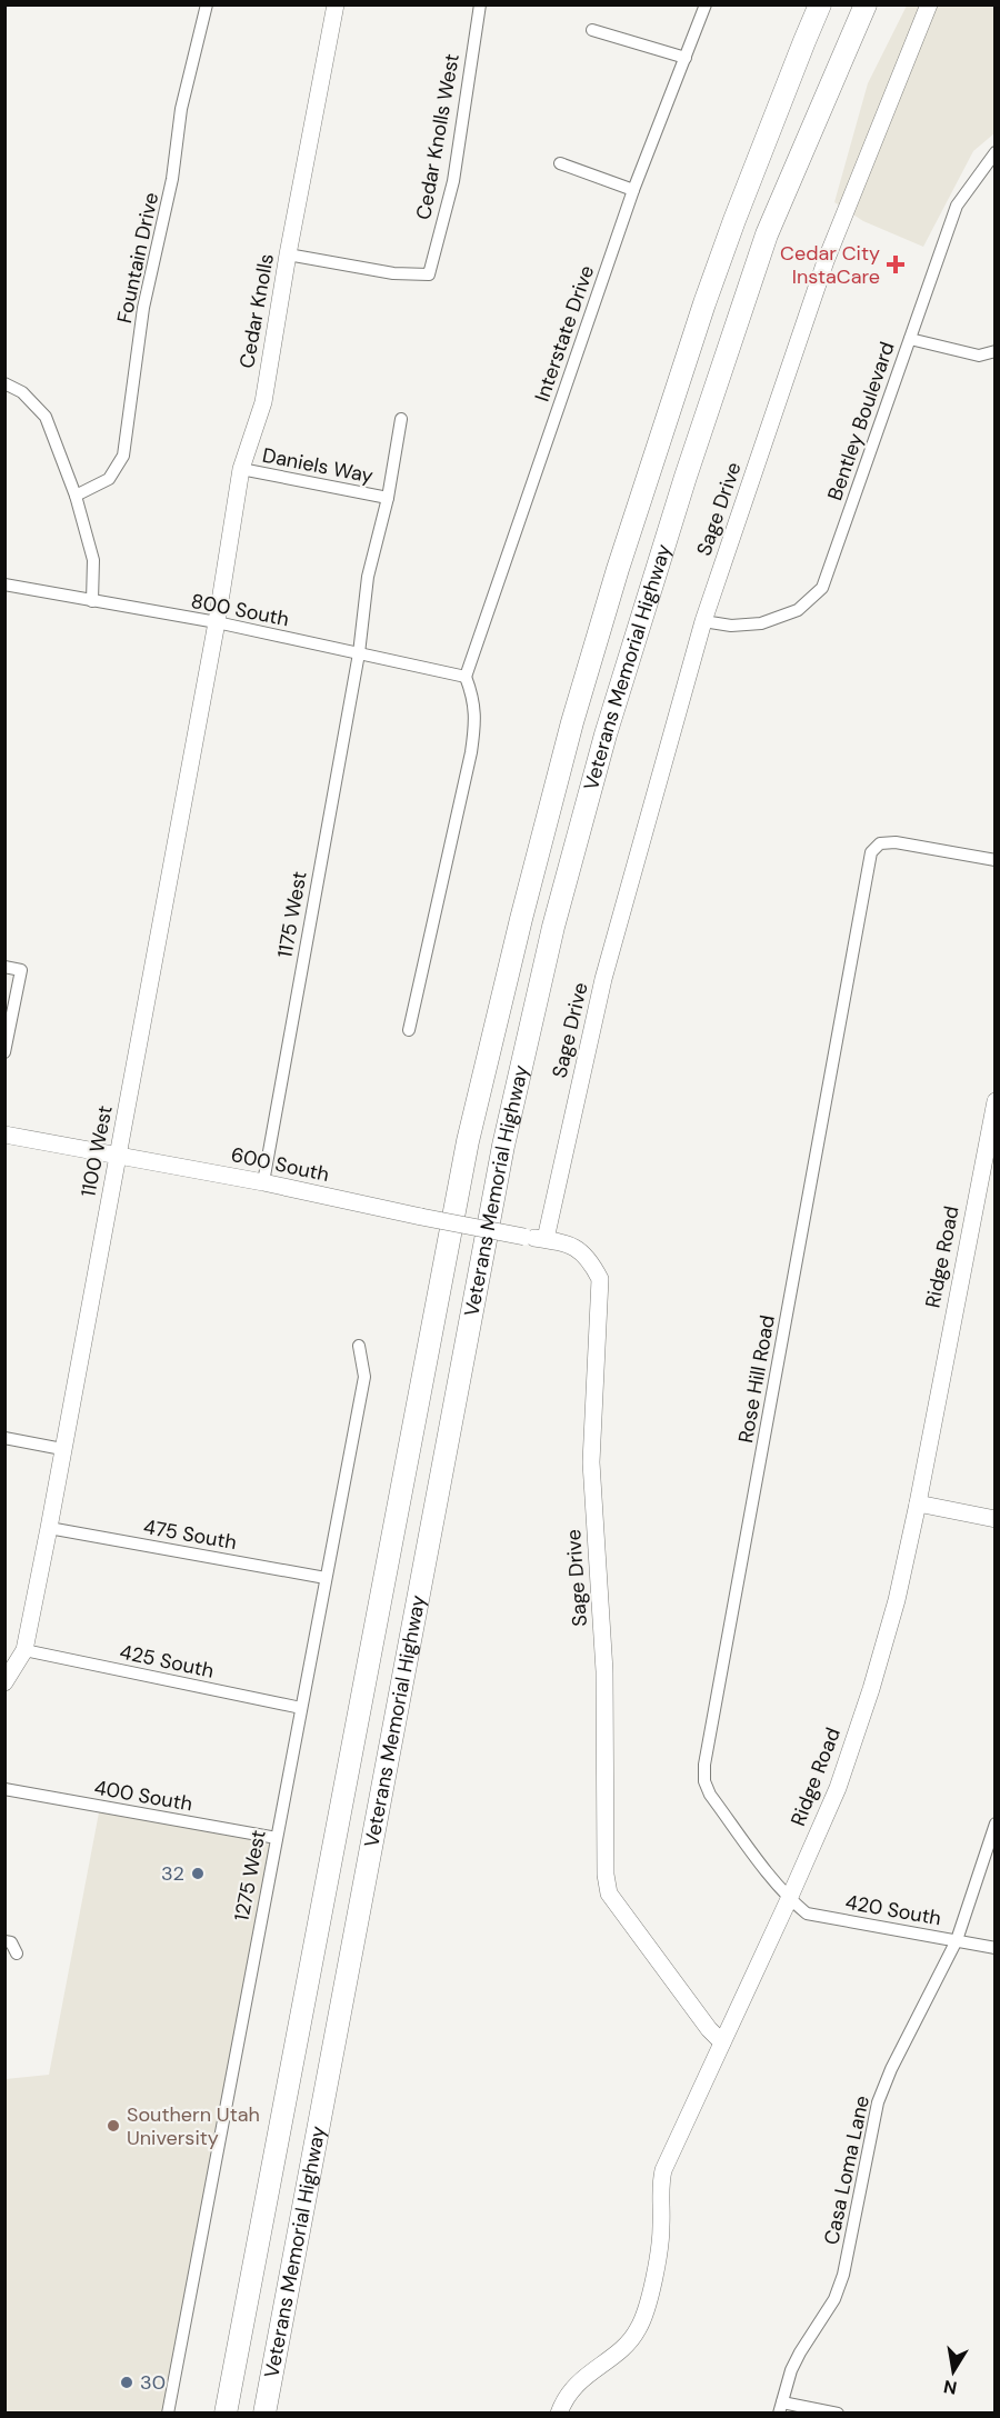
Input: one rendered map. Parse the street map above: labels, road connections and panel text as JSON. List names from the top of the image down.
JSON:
{
  "streets": {
    "highway": ["Veterans Memorial Highway"],
    "street": [
      "Cedar Knolls West",
      "Fountain Drive",
      "Cedar Knolls",
      "Interstate Drive",
      "Bentley Boulevard",
      "Daniels Way",
      "Sage Drive",
      "800 South",
      "1175 West",
      "1100 West",
      "600 South",
      "Ridge Road",
      "Rose Hill Road",
      "475 South",
      "425 South",
      "400 South",
      "1275 West",
      "420 South",
      "Casa Loma Lane"
    ]
  },
  "crossings": [
    ["Cedar Knolls West", "Cedar Knolls"],
    ["Cedar Knolls", "Daniels Way"],
    ["Cedar Knolls", "800 South"],
    ["Cedar Knolls", "1100 West"],
    ["Interstate Drive", "800 South"],
    ["Bentley Boulevard", "Sage Drive"],
    ["Sage Drive", "600 South"],
    ["Sage Drive", "Ridge Road"],
    ["800 South", "1175 West"],
    ["800 South", "1100 West"],
    ["1175 West", "600 South"],
    ["1100 West", "600 South"],
    ["1100 West", "475 South"],
    ["1100 West", "425 South"],
    ["Ridge Road", "Rose Hill Road"],
    ["Ridge Road", "420 South"],
    ["Rose Hill Road", "420 South"],
    ["475 South", "1275 West"],
    ["425 South", "1275 West"],
    ["400 South", "1275 West"],
    ["420 South", "Casa Loma Lane"]
  ],
  "places": {
    "health": ["Cedar City InstaCare"],
    "other": ["32", "Southern Utah University", "30"]
  },
  "north": "bottom"
}
